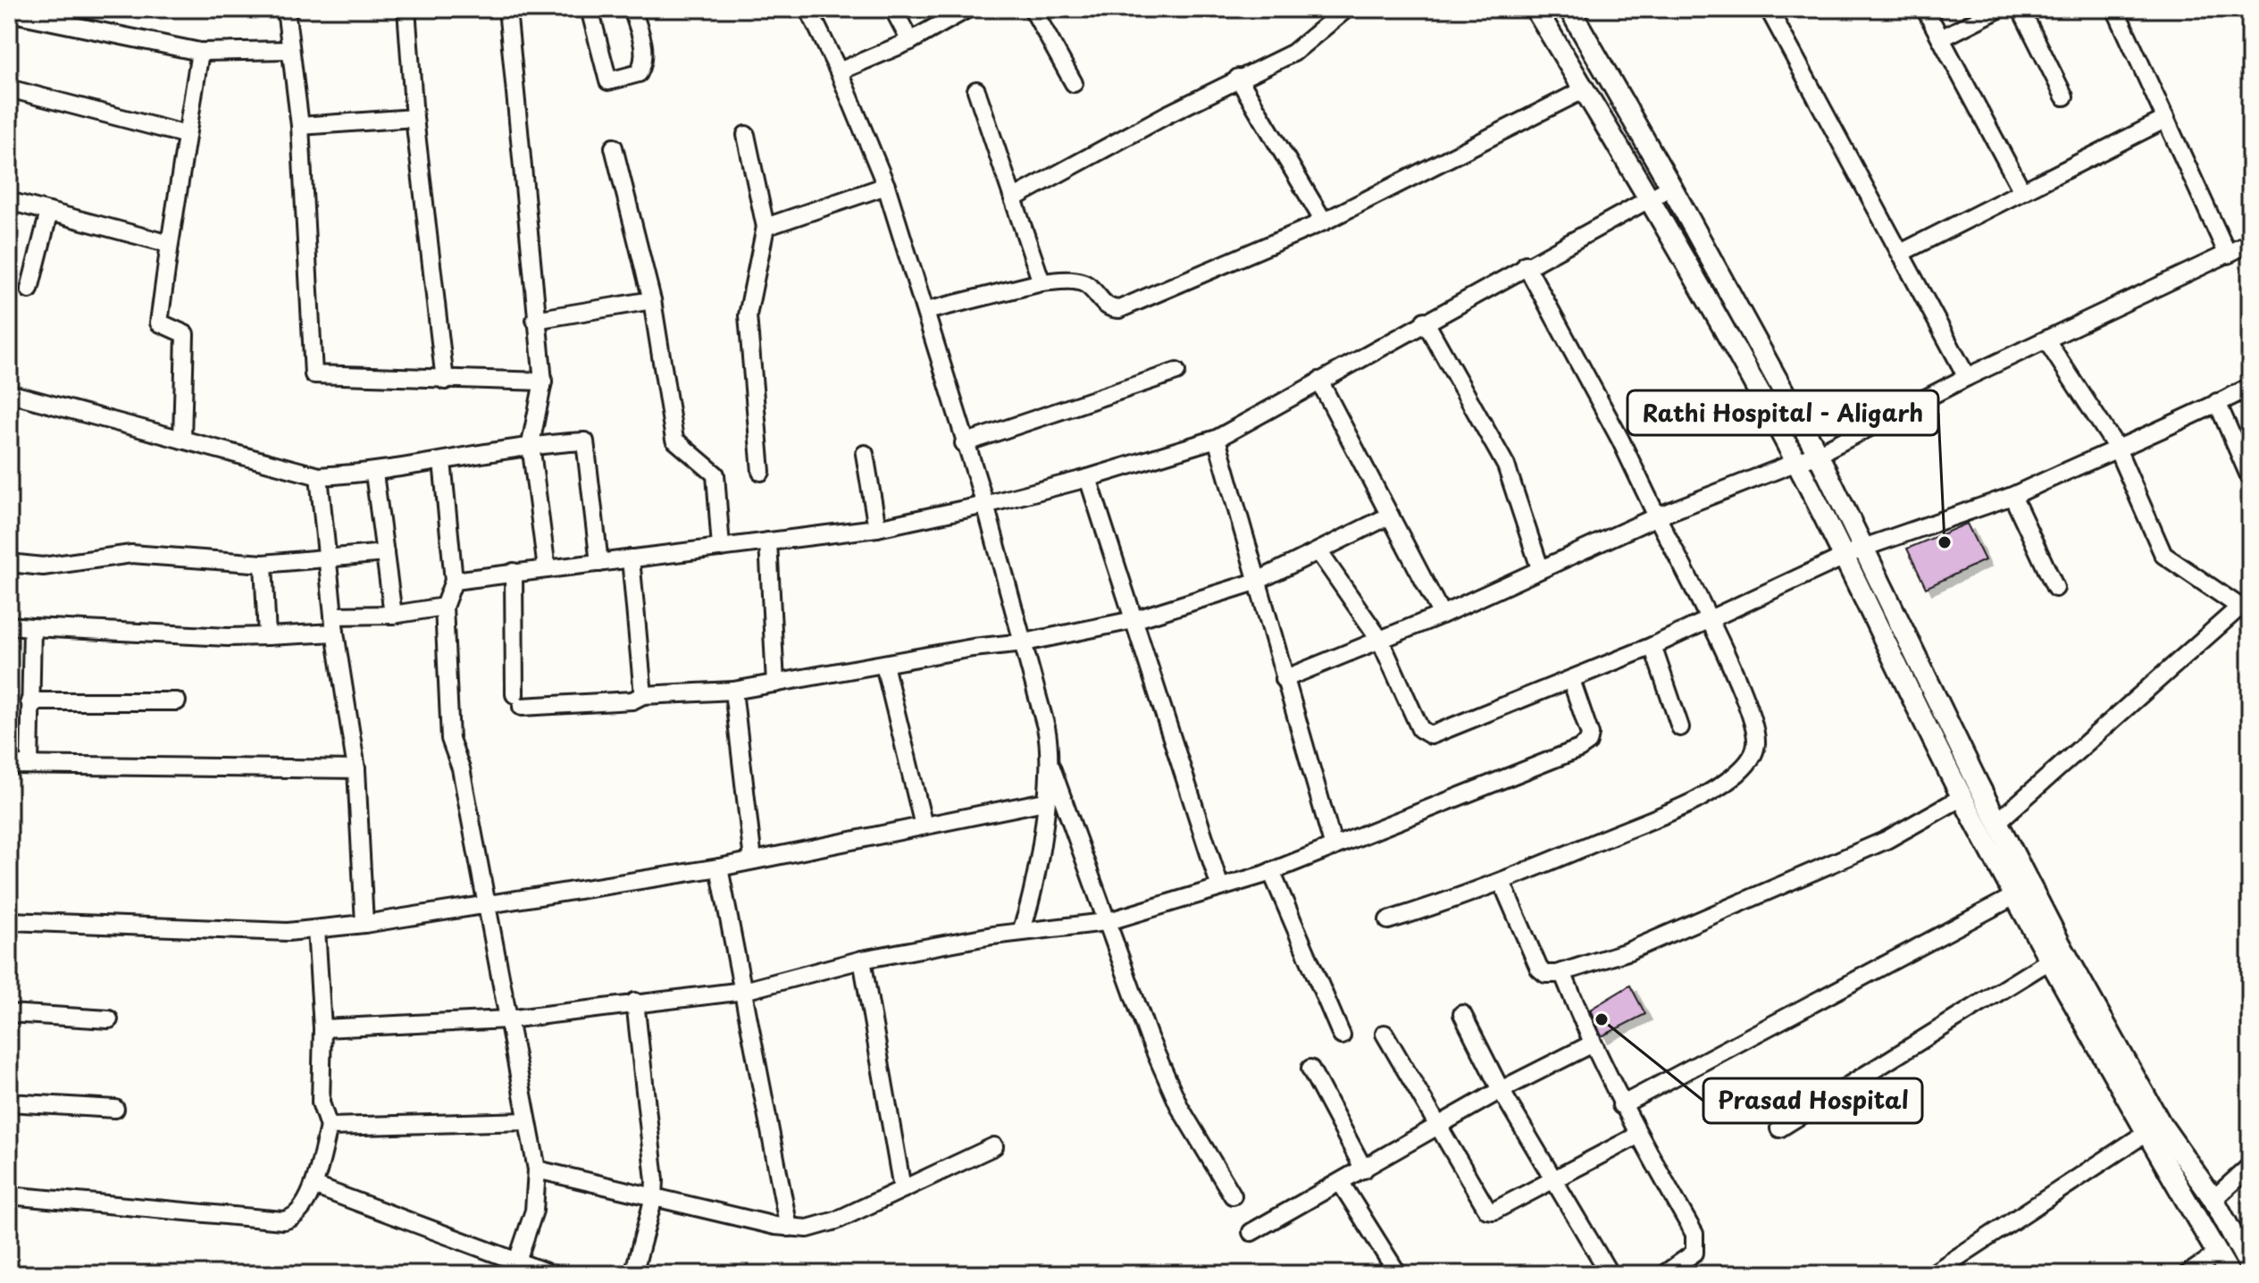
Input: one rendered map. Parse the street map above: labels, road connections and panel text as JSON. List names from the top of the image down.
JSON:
{
  "places": ["Rathi Hospital - Aligarh", "Prasad Hospital"]
}
